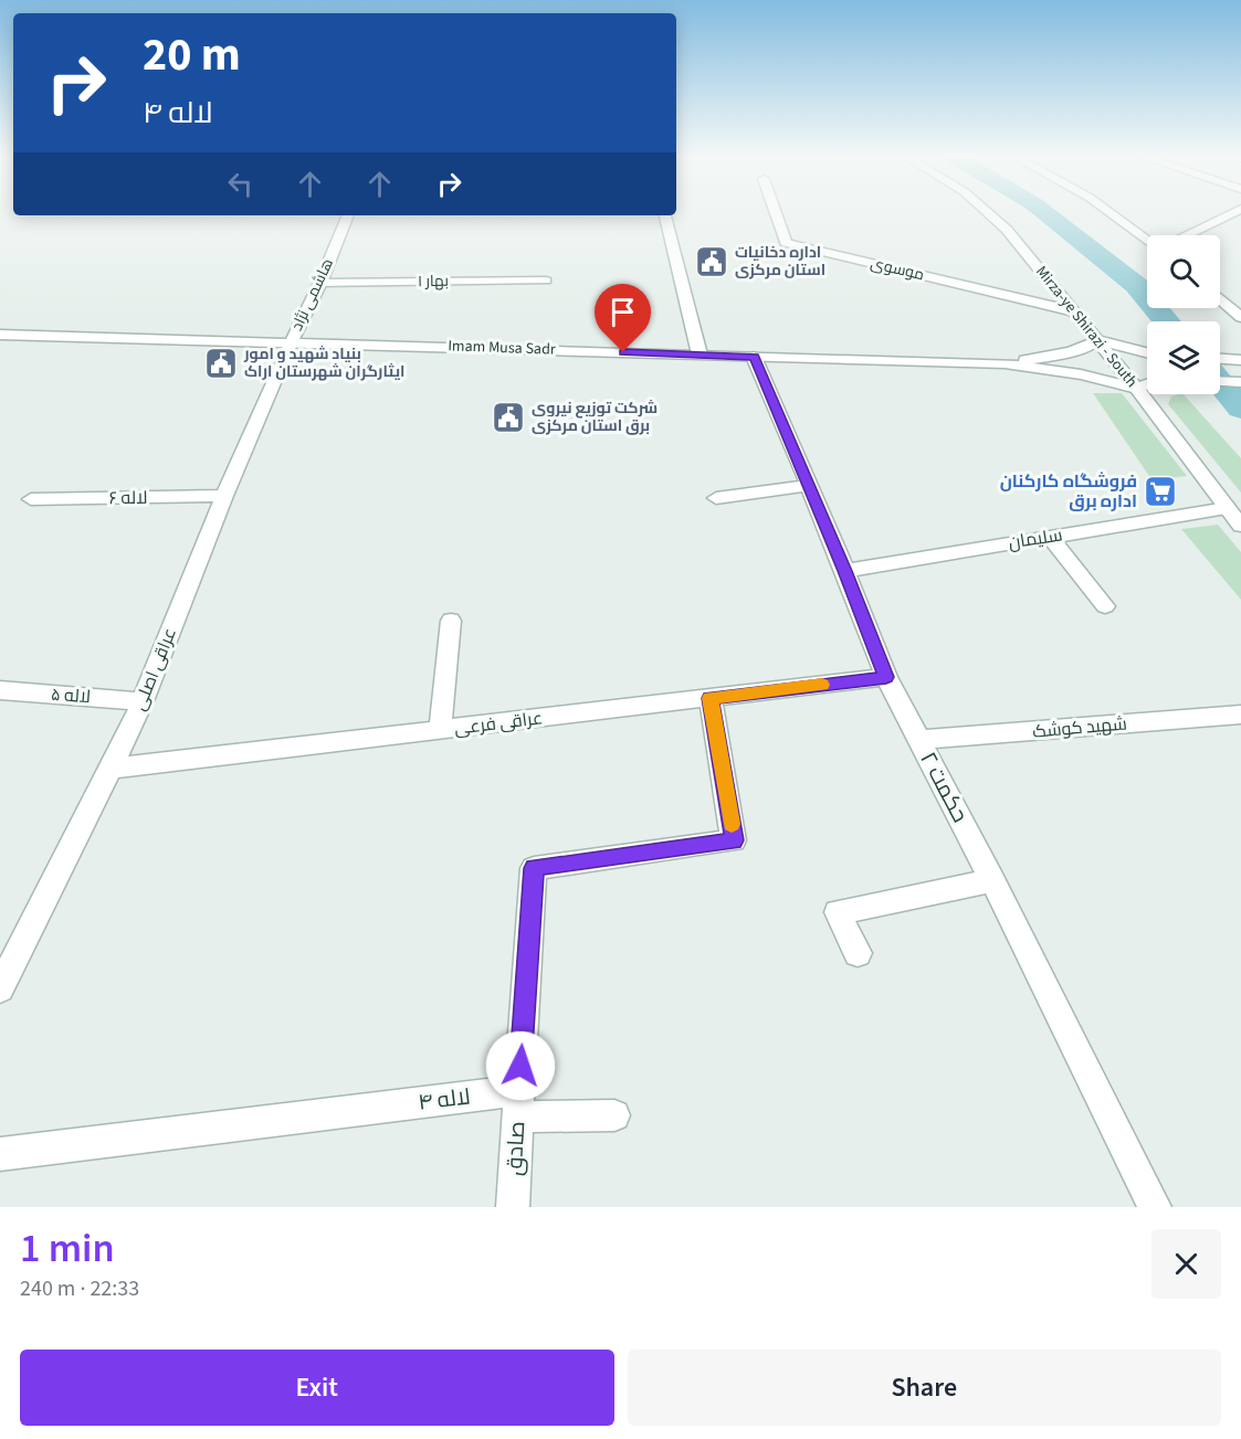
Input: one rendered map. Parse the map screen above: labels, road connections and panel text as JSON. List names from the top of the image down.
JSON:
{
  "streets": {
    "street": [
      "موسوی",
      "بهار ۱",
      "هاشمی نژاد",
      "Mirza-ye Shirazi - South",
      "Imam Musa Sadr",
      "لاله ۶",
      "سلیمان",
      "عراقی اصلی",
      "لاله ۵",
      "عراقی فرعی",
      "شهید کوشک",
      "حکمت ۲",
      "لاله ۴",
      "صادق"
    ]
  },
  "crossings": [
    ["موسوی", "Mirza-ye Shirazi - South"],
    ["بهار ۱", "هاشمی نژاد"],
    ["هاشمی نژاد", "Imam Musa Sadr"],
    ["هاشمی نژاد", "عراقی اصلی"],
    ["Mirza-ye Shirazi - South", "Imam Musa Sadr"],
    ["Mirza-ye Shirazi - South", "سلیمان"],
    ["Imam Musa Sadr", "عراقی اصلی"],
    ["Imam Musa Sadr", "حکمت ۲"],
    ["لاله ۶", "عراقی اصلی"],
    ["سلیمان", "حکمت ۲"],
    ["عراقی اصلی", "لاله ۵"],
    ["عراقی اصلی", "عراقی فرعی"],
    ["عراقی فرعی", "حکمت ۲"],
    ["شهید کوشک", "حکمت ۲"],
    ["لاله ۴", "صادق"]
  ],
  "places": {
    "public building": ["اداره دخانیات استان مرکزی", "بنیاد شهید و امور ایثارگران شهرستان اراک", "شرکت توزیع نیروی برق استان مرکزی"],
    "supermarket": ["فروشگاه کارکنان اداره برق"]
  },
  "page": {
    "turn": ["20 m", "لاله ۴"],
    "heading": ["1 min", "240 m · 22:33"],
    "buttons": ["Exit", "Share"]
  }
}
